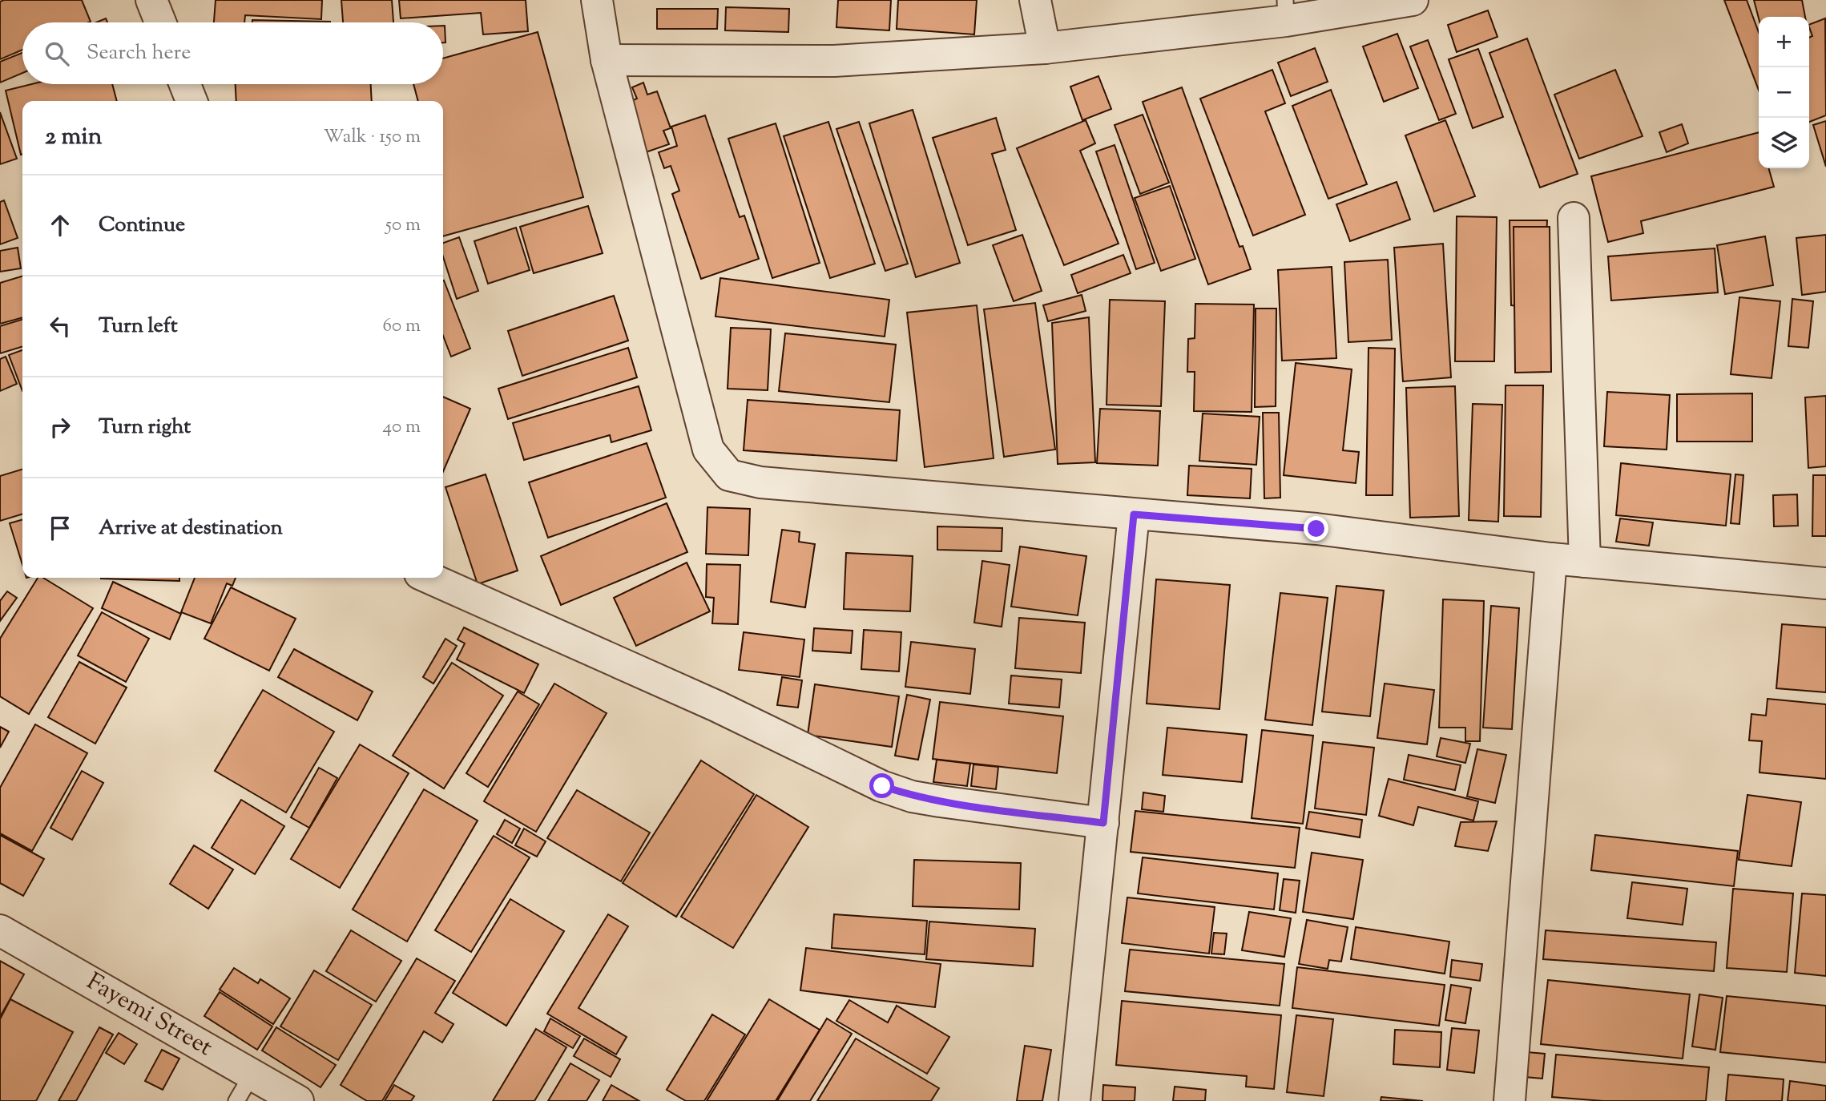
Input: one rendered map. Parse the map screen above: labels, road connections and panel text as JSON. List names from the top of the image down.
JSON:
{
  "streets": {
    "street": ["Fayemi Street"]
  },
  "page": {
    "map_buttons": ["+", "−"],
    "search": "Search here",
    "heading": ["2 min", "Walk · 150 m"],
    "list": [
      ["Continue", "50 m"],
      ["Turn left", "60 m"],
      ["Turn right", "40 m"],
      "Arrive at destination"
    ]
  }
}
